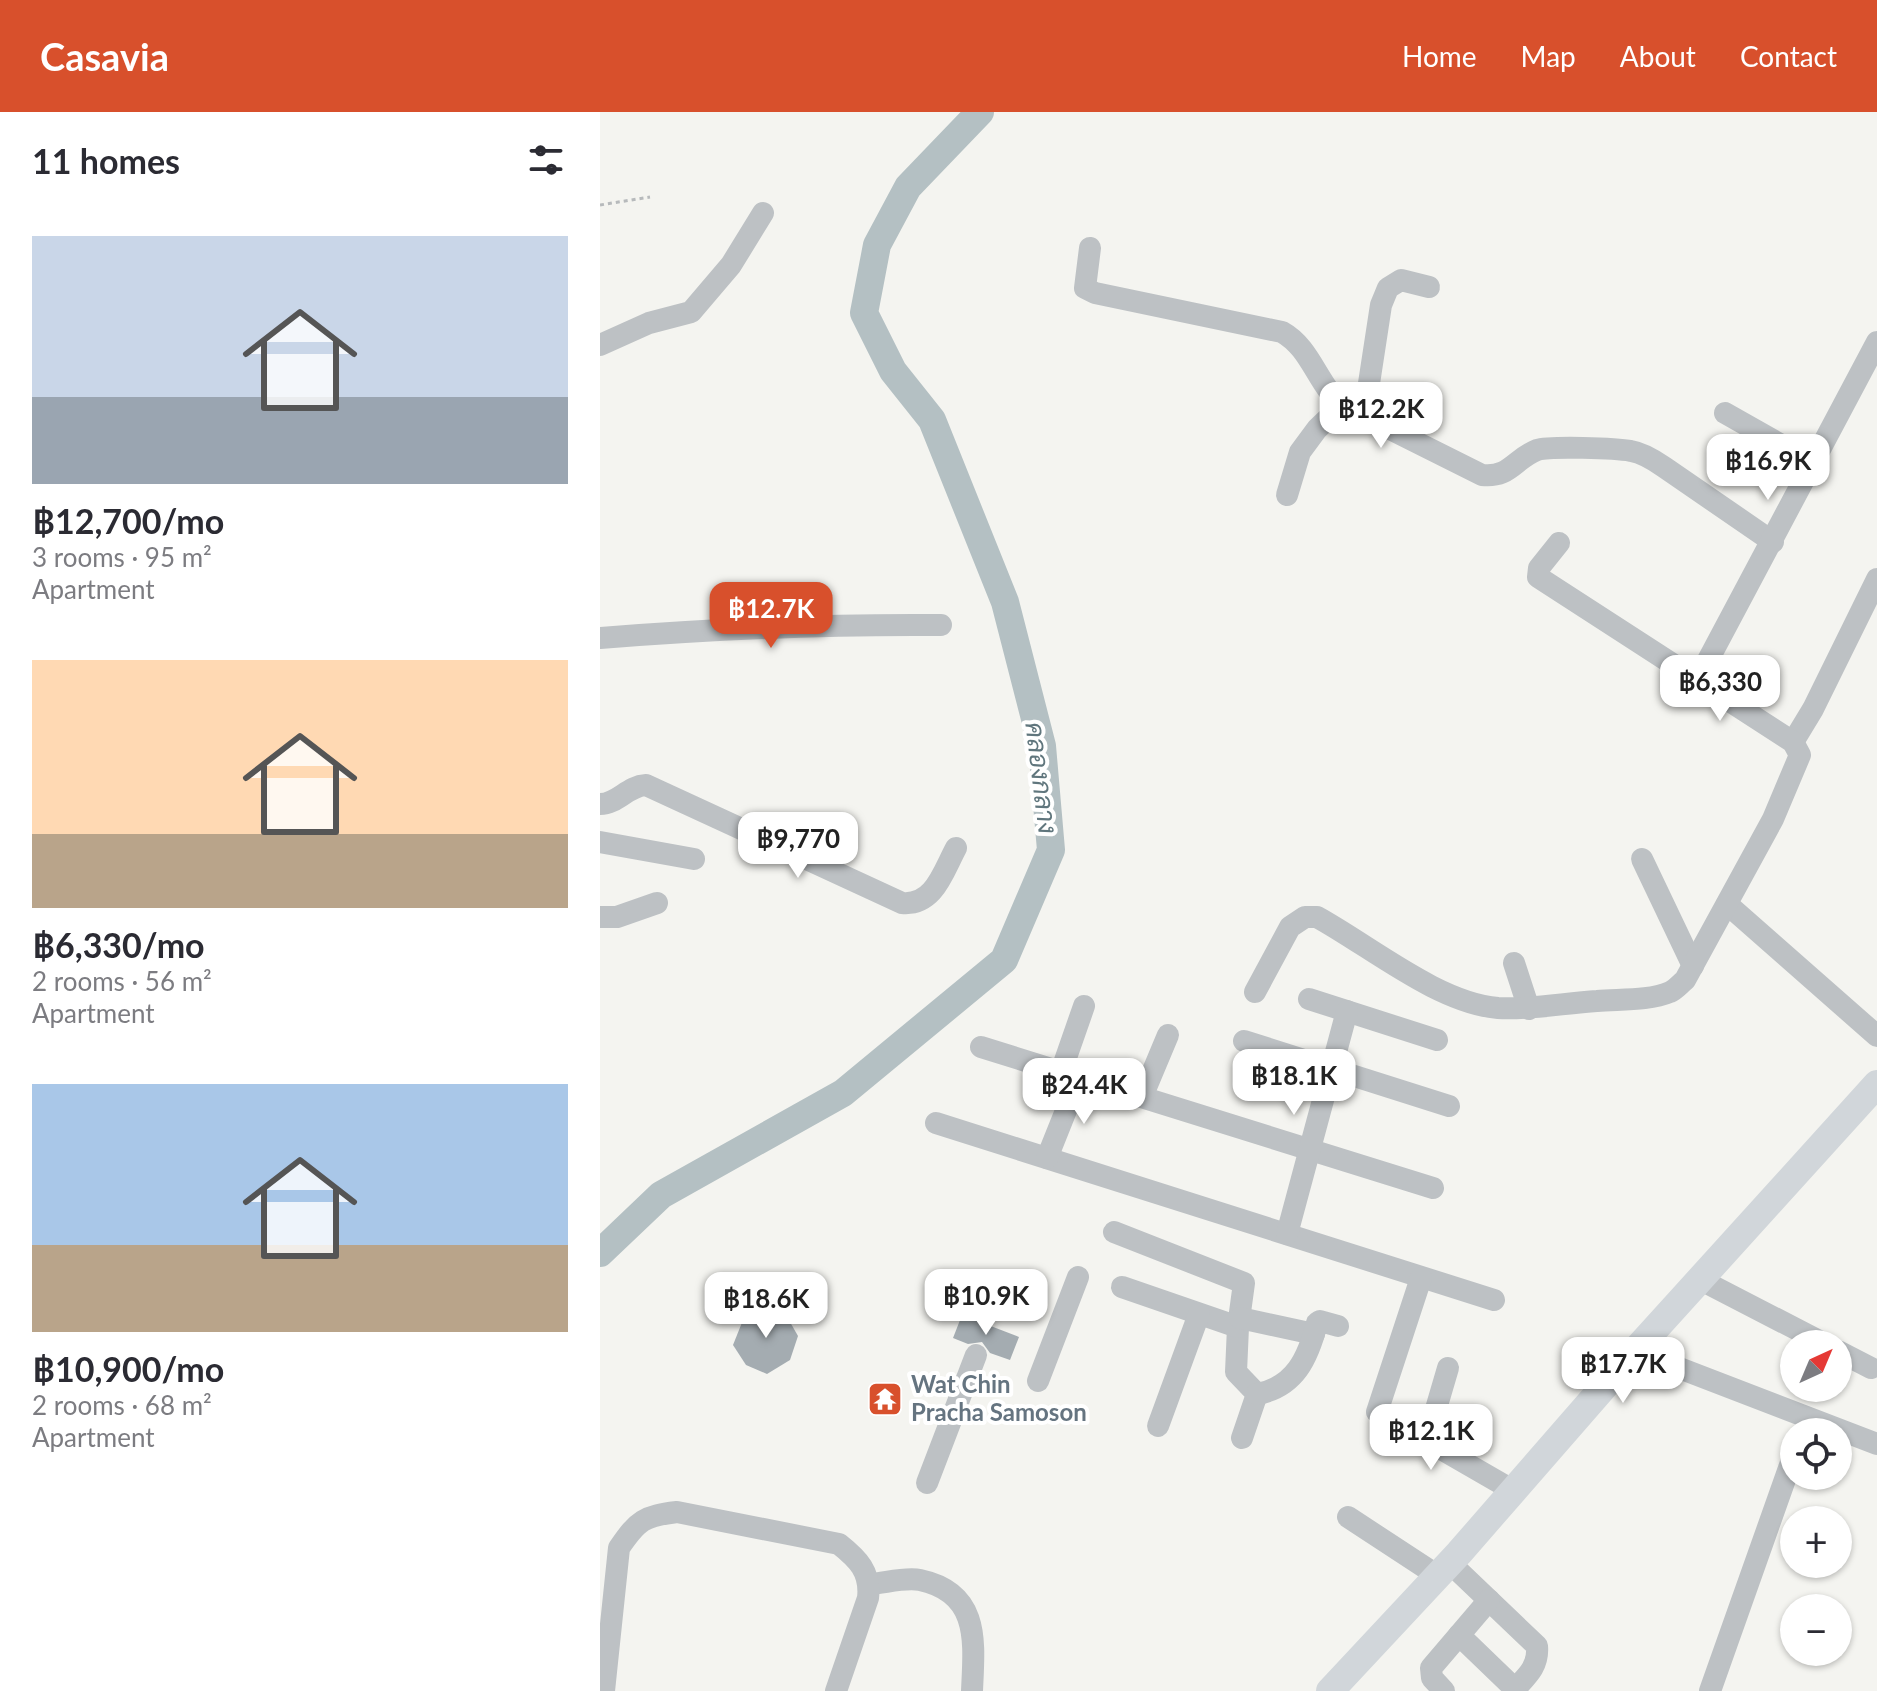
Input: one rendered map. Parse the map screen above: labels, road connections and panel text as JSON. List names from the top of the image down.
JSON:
{
  "water": ["คลองกลาง"],
  "places": {
    "temple": ["Wat Chin Pracha Samoson"]
  },
  "north": "top right",
  "page": {
    "header": "Casavia",
    "nav": [
      "Home",
      "Map",
      "About",
      "Contact"
    ],
    "heading": "11 homes",
    "list": [
      {
        "name": "฿12,700/mo",
        "note": "3 rooms · 95 m² · Apartment"
      },
      {
        "name": "฿6,330/mo",
        "note": "2 rooms · 56 m² · Apartment"
      },
      {
        "name": "฿10,900/mo",
        "note": "2 rooms · 68 m² · Apartment"
      }
    ],
    "price": [
      "฿12.2K",
      "฿16.9K",
      "฿12.7K",
      "฿6,330",
      "฿9,770",
      "฿18.1K",
      "฿24.4K",
      "฿10.9K",
      "฿18.6K",
      "฿17.7K",
      "฿12.1K"
    ],
    "map_buttons": ["+", "−"]
  }
}
